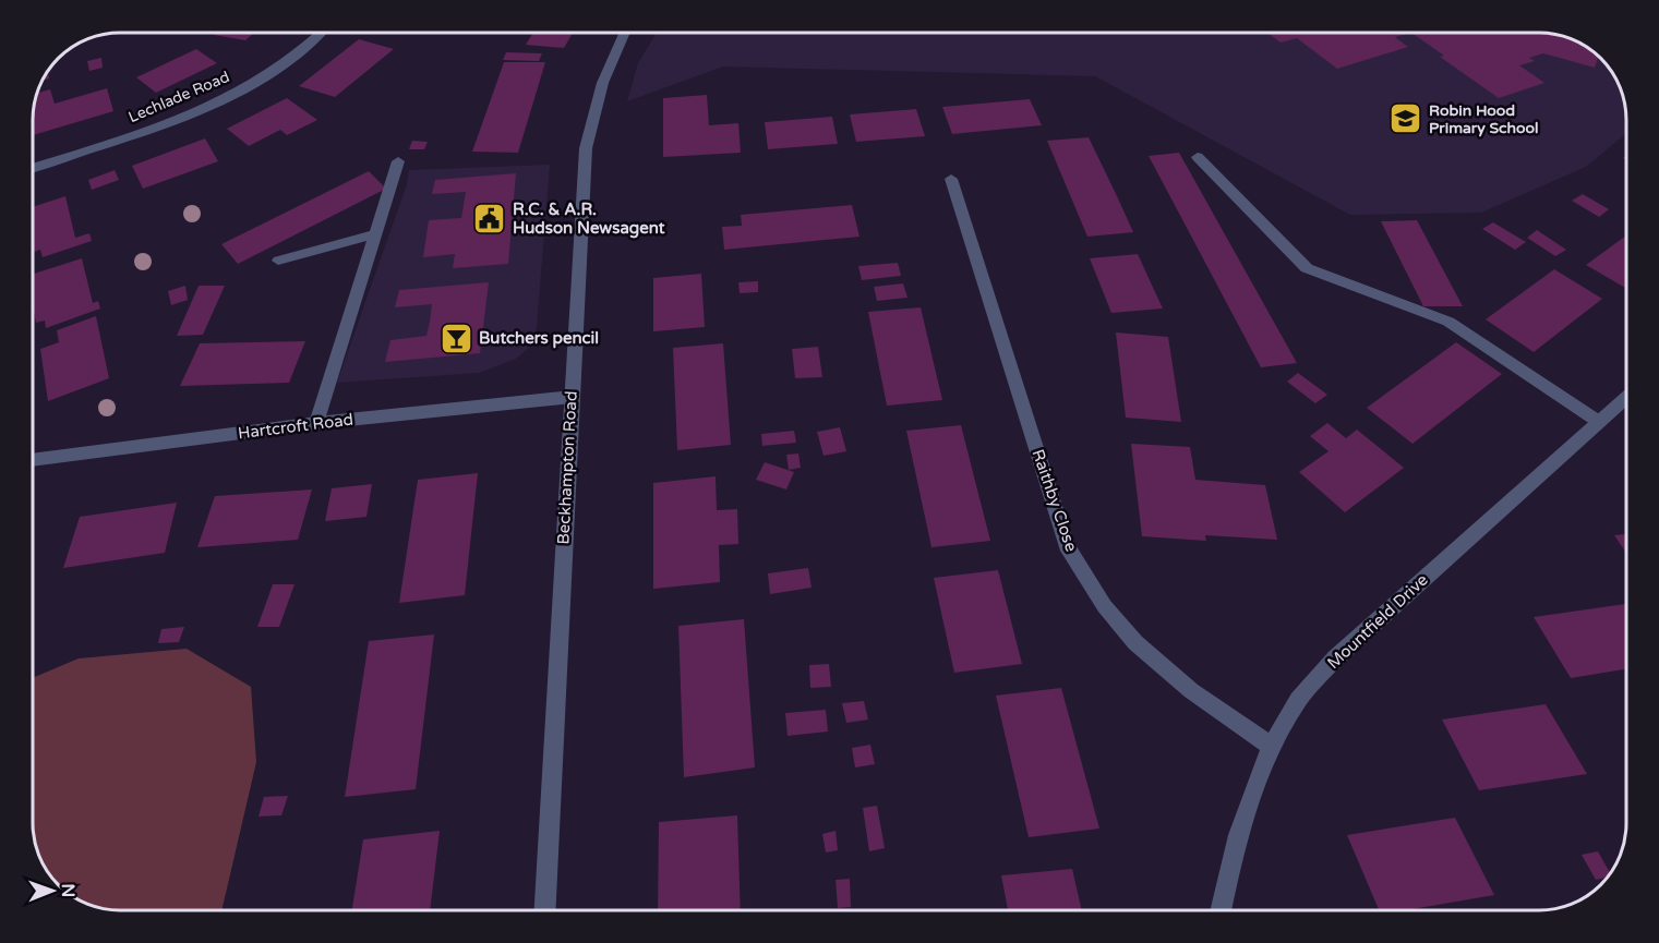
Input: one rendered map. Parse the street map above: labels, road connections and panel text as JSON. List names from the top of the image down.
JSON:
{
  "streets": {
    "street": [
      "Lechlade Road",
      "Hartcroft Road",
      "Beckhampton Road",
      "Raithby Close",
      "Mountfield Drive"
    ]
  },
  "crossings": [
    ["Hartcroft Road", "Beckhampton Road"],
    ["Raithby Close", "Mountfield Drive"]
  ],
  "places": {
    "school or university": ["Robin Hood Primary School"],
    "public building": ["R.C. & A.R. Hudson Newsagent"],
    "bar": ["Butchers pencil"]
  },
  "north": "right"
}
